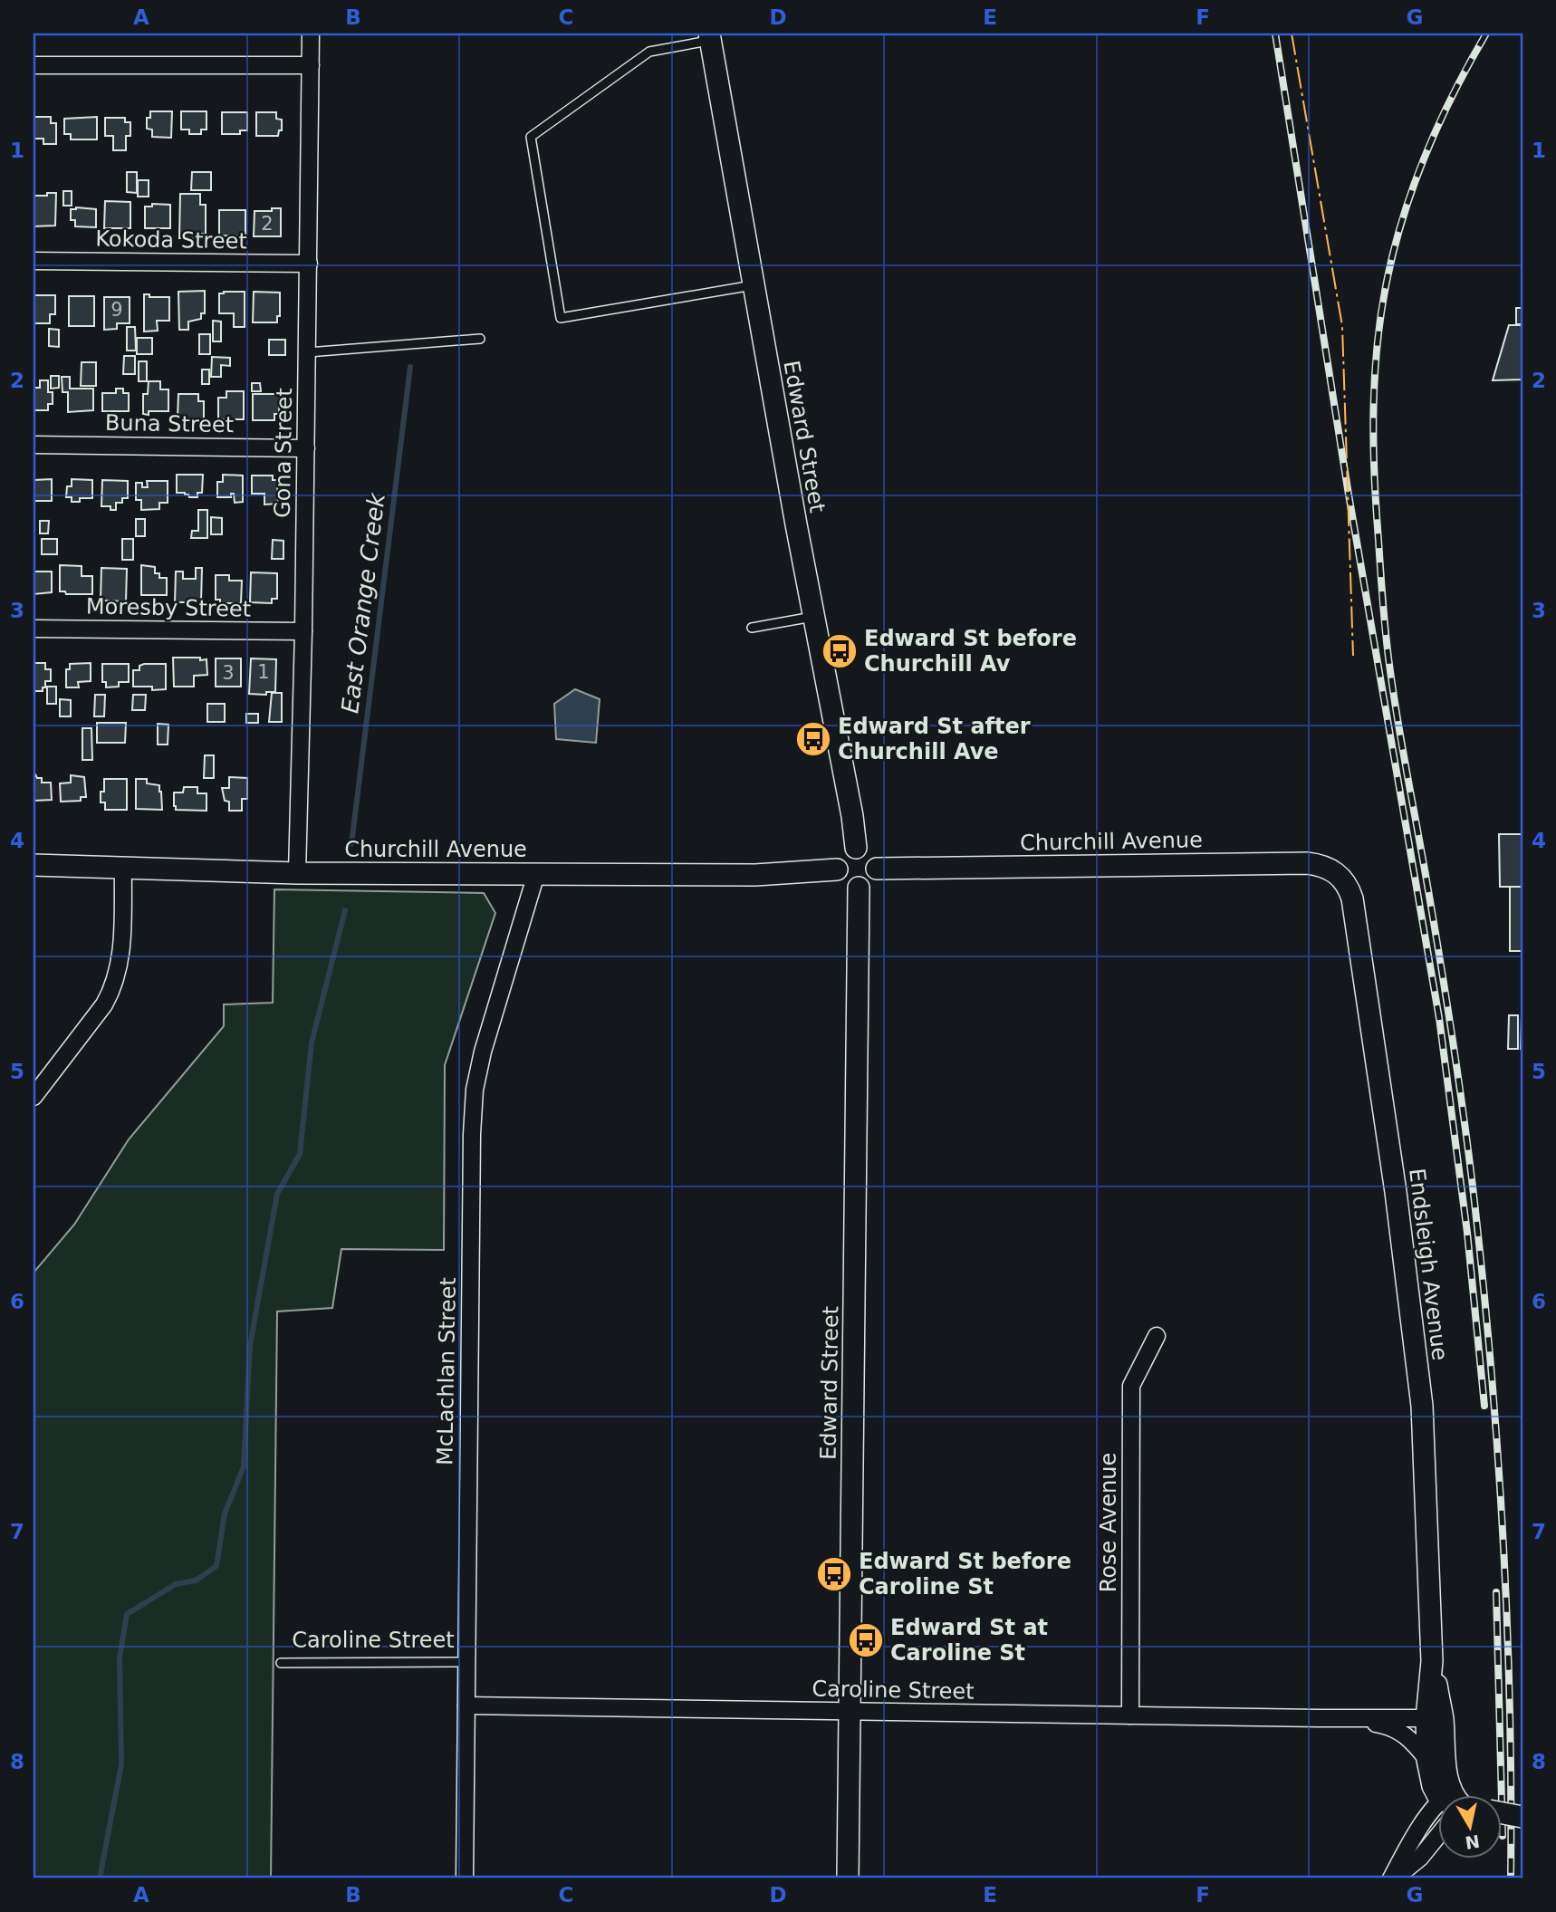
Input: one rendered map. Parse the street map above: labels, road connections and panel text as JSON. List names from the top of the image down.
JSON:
{
  "streets": {
    "street": [
      "Kokoda Street",
      "Buna Street",
      "Edward Street",
      "Gona Street",
      "Moresby Street",
      "Churchill Avenue",
      "Endsleigh Avenue",
      "McLachlan Street",
      "Rose Avenue",
      "Caroline Street"
    ]
  },
  "crossings": [
    ["Kokoda Street", "Gona Street"],
    ["Buna Street", "Gona Street"],
    ["Edward Street", "Churchill Avenue"],
    ["Edward Street", "Caroline Street"],
    ["Gona Street", "Moresby Street"],
    ["Gona Street", "Churchill Avenue"],
    ["Churchill Avenue", "Endsleigh Avenue"],
    ["Churchill Avenue", "McLachlan Street"],
    ["Endsleigh Avenue", "Caroline Street"],
    ["McLachlan Street", "Caroline Street"],
    ["Rose Avenue", "Caroline Street"]
  ],
  "water": ["East Orange Creek"],
  "places": {
    "bus stop": [
      "Edward St before Churchill Av",
      "Edward St after Churchill Ave",
      "Edward St before Caroline St",
      "Edward St at Caroline St"
    ]
  },
  "house_numbers": [
    "2",
    "9",
    "1",
    "3"
  ],
  "north": "bottom",
  "grid": {
    "columns": [
      "A",
      "B",
      "C",
      "D",
      "E",
      "F",
      "G"
    ],
    "rows": [
      "1",
      "2",
      "3",
      "4",
      "5",
      "6",
      "7",
      "8"
    ]
  }
}
